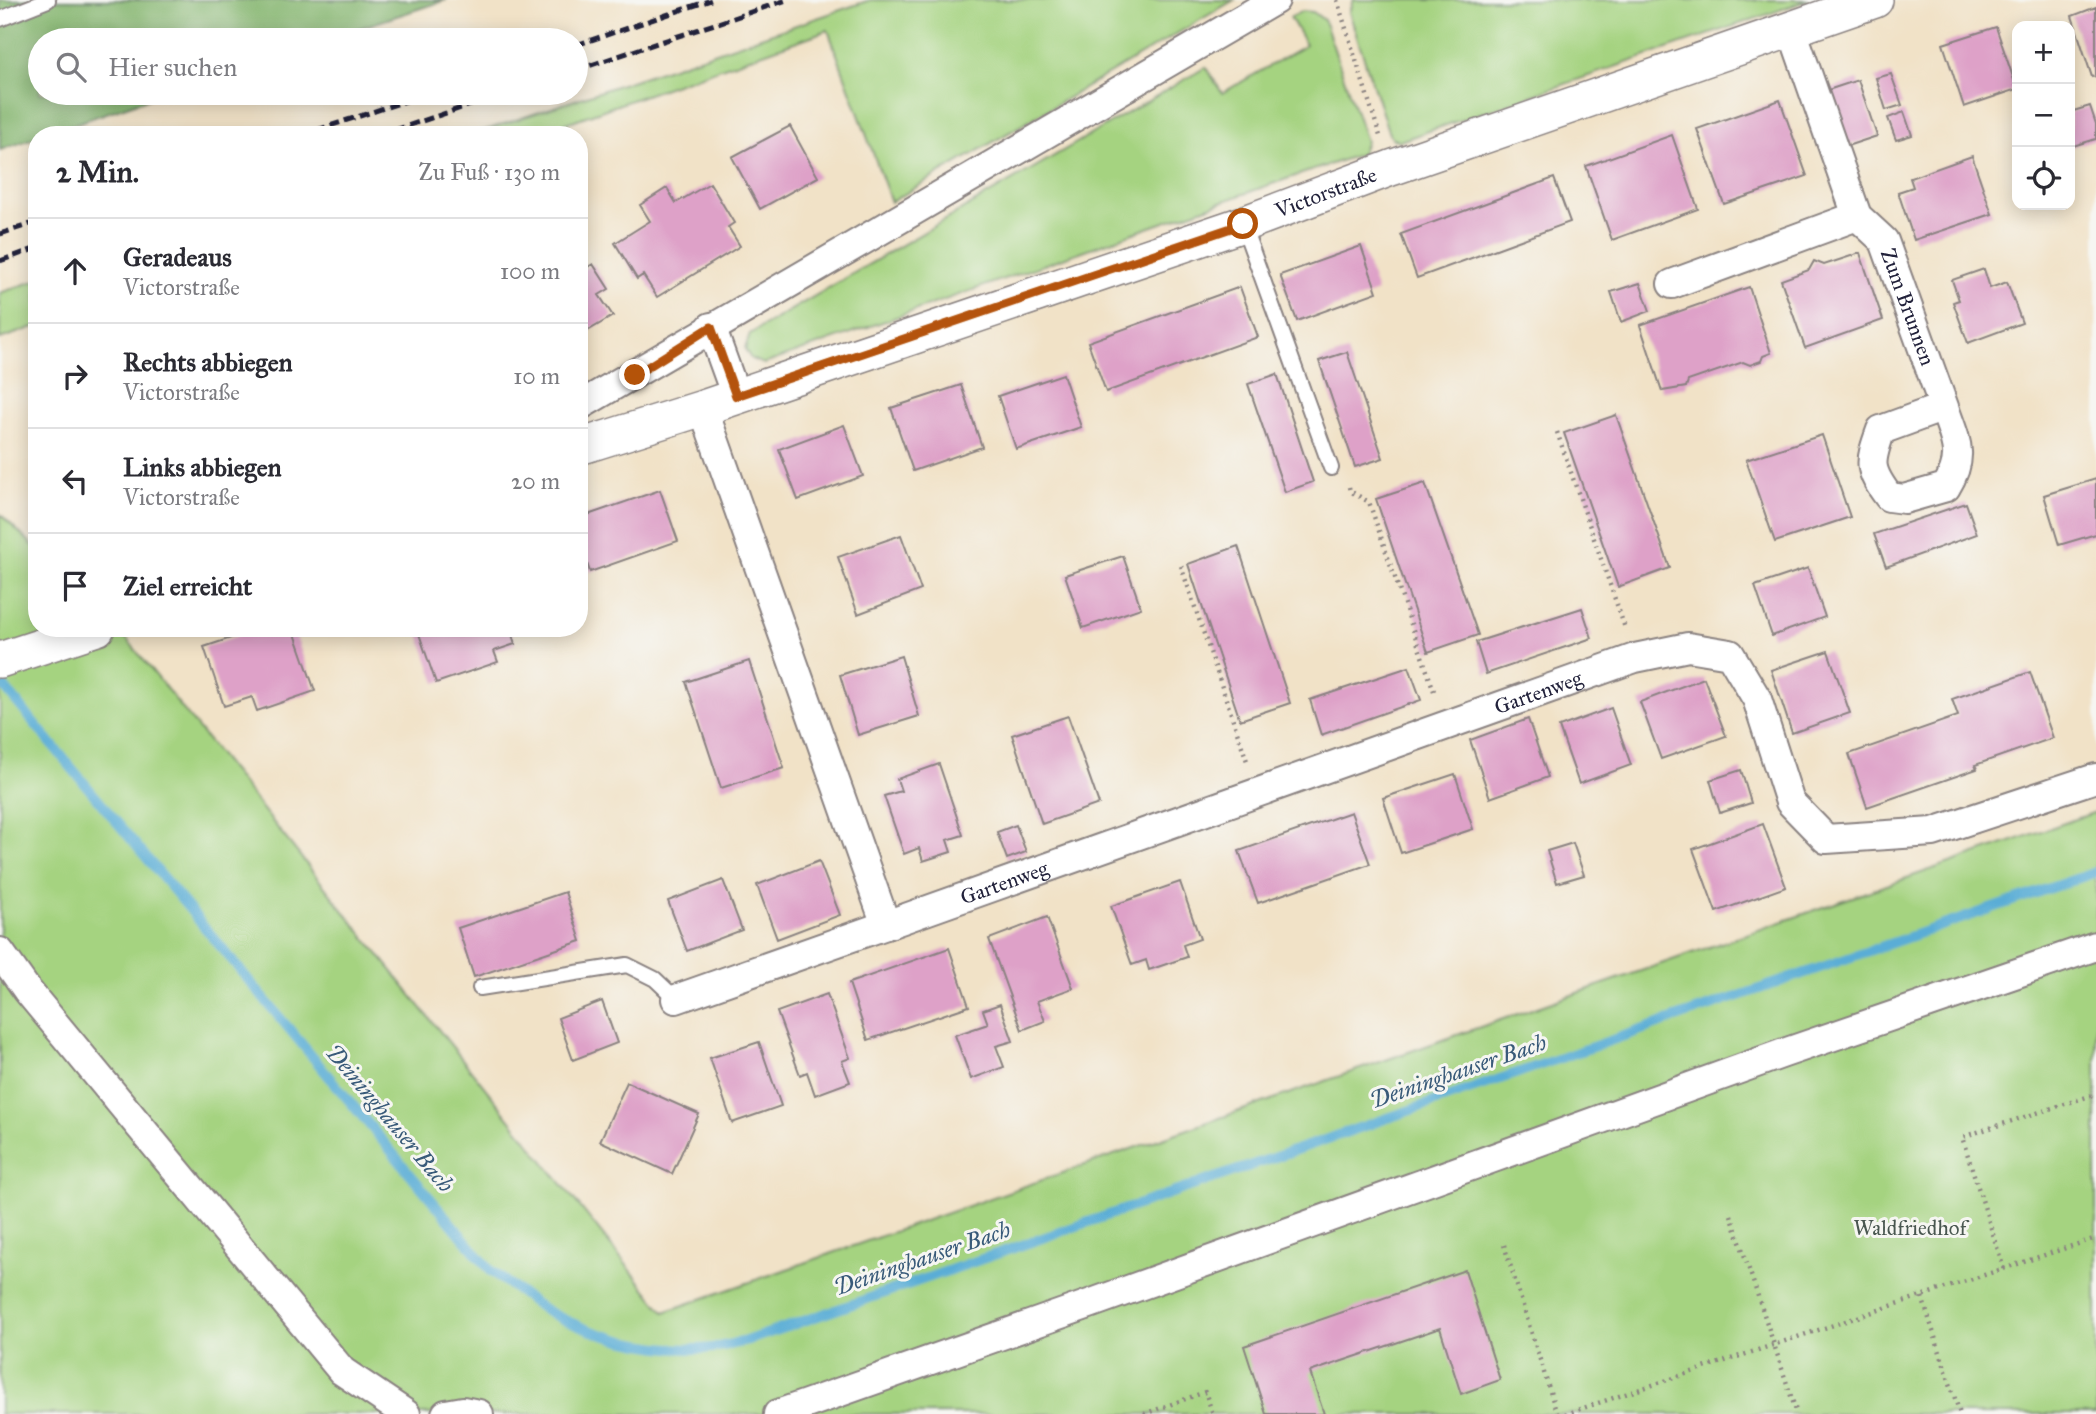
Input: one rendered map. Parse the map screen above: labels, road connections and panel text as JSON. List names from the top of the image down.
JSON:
{
  "streets": {
    "street": ["Victorstraße", "Zum Brunnen", "Gartenweg"]
  },
  "crossings": [
    ["Victorstraße", "Zum Brunnen"]
  ],
  "water": ["Deininghauser Bach"],
  "parks": ["Waldfriedhof"],
  "page": {
    "map_buttons": ["+", "−"],
    "search": "Hier suchen",
    "heading": ["2 Min.", "Zu Fuß · 130 m"],
    "list": [
      ["Geradeaus", "Victorstraße", "100 m"],
      ["Rechts abbiegen", "Victorstraße", "10 m"],
      ["Links abbiegen", "Victorstraße", "20 m"],
      "Ziel erreicht"
    ]
  }
}
